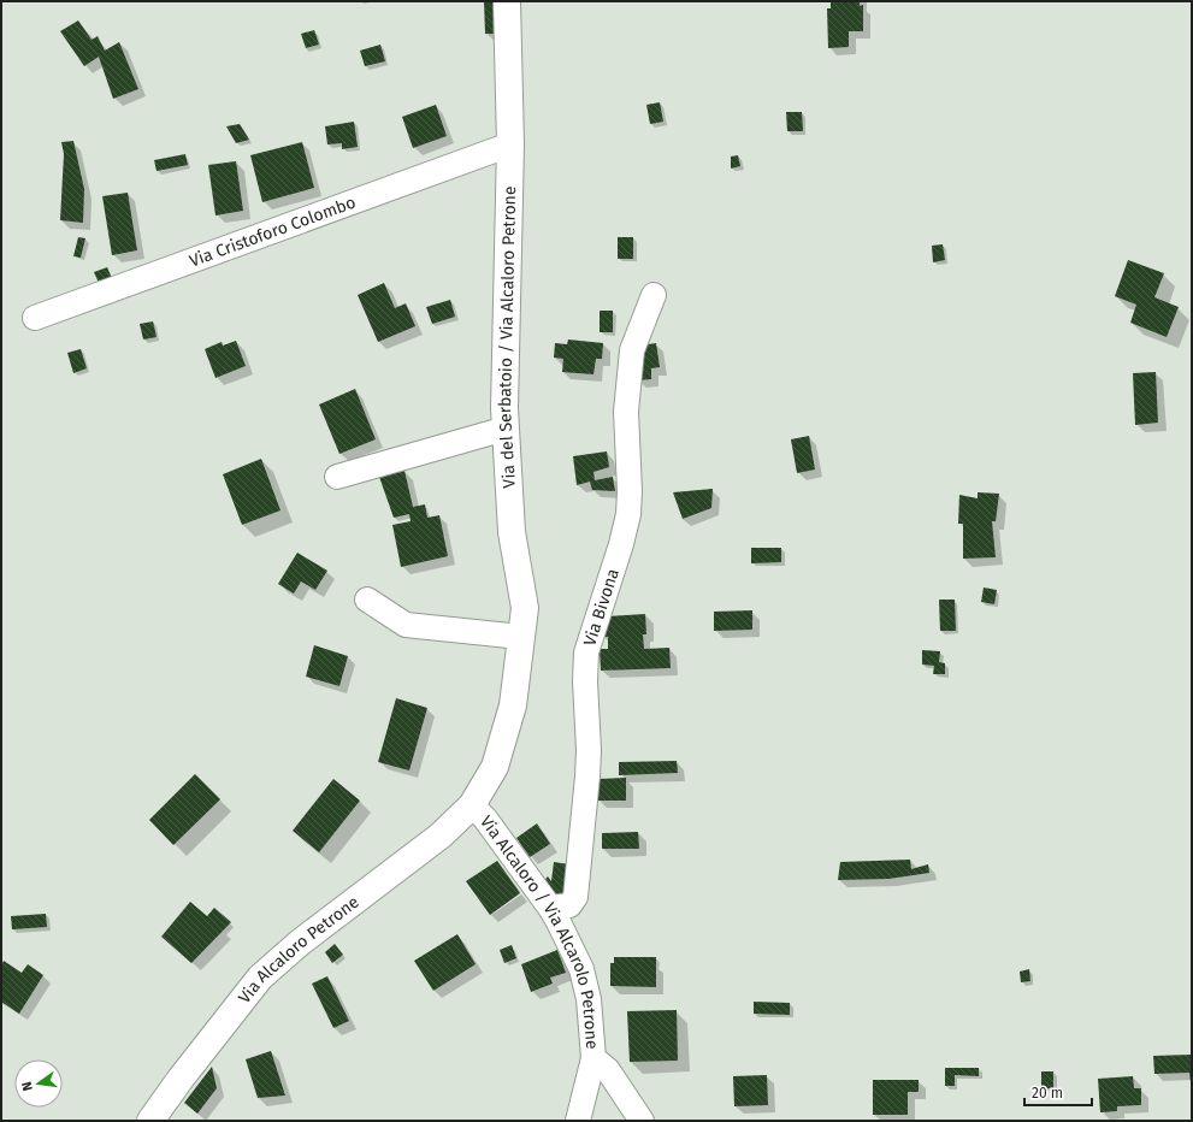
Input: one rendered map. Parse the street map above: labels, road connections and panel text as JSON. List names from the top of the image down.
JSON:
{
  "streets": {
    "street": [
      "Via Cristoforo Colombo",
      "Via del Serbatoio / Via Alcaloro Petrone",
      "Via Bivona",
      "Via Alcaloro / Via Alcarolo Petrone",
      "Via Alcaloro Petrone"
    ]
  },
  "crossings": [
    ["Via Cristoforo Colombo", "Via del Serbatoio / Via Alcaloro Petrone"],
    ["Via del Serbatoio / Via Alcaloro Petrone", "Via Alcaloro / Via Alcarolo Petrone"],
    ["Via del Serbatoio / Via Alcaloro Petrone", "Via Alcaloro Petrone"],
    ["Via Bivona", "Via Alcaloro / Via Alcarolo Petrone"],
    ["Via Alcaloro / Via Alcarolo Petrone", "Via Alcaloro Petrone"]
  ],
  "scale_bar": "20 m",
  "north": "left"
}
